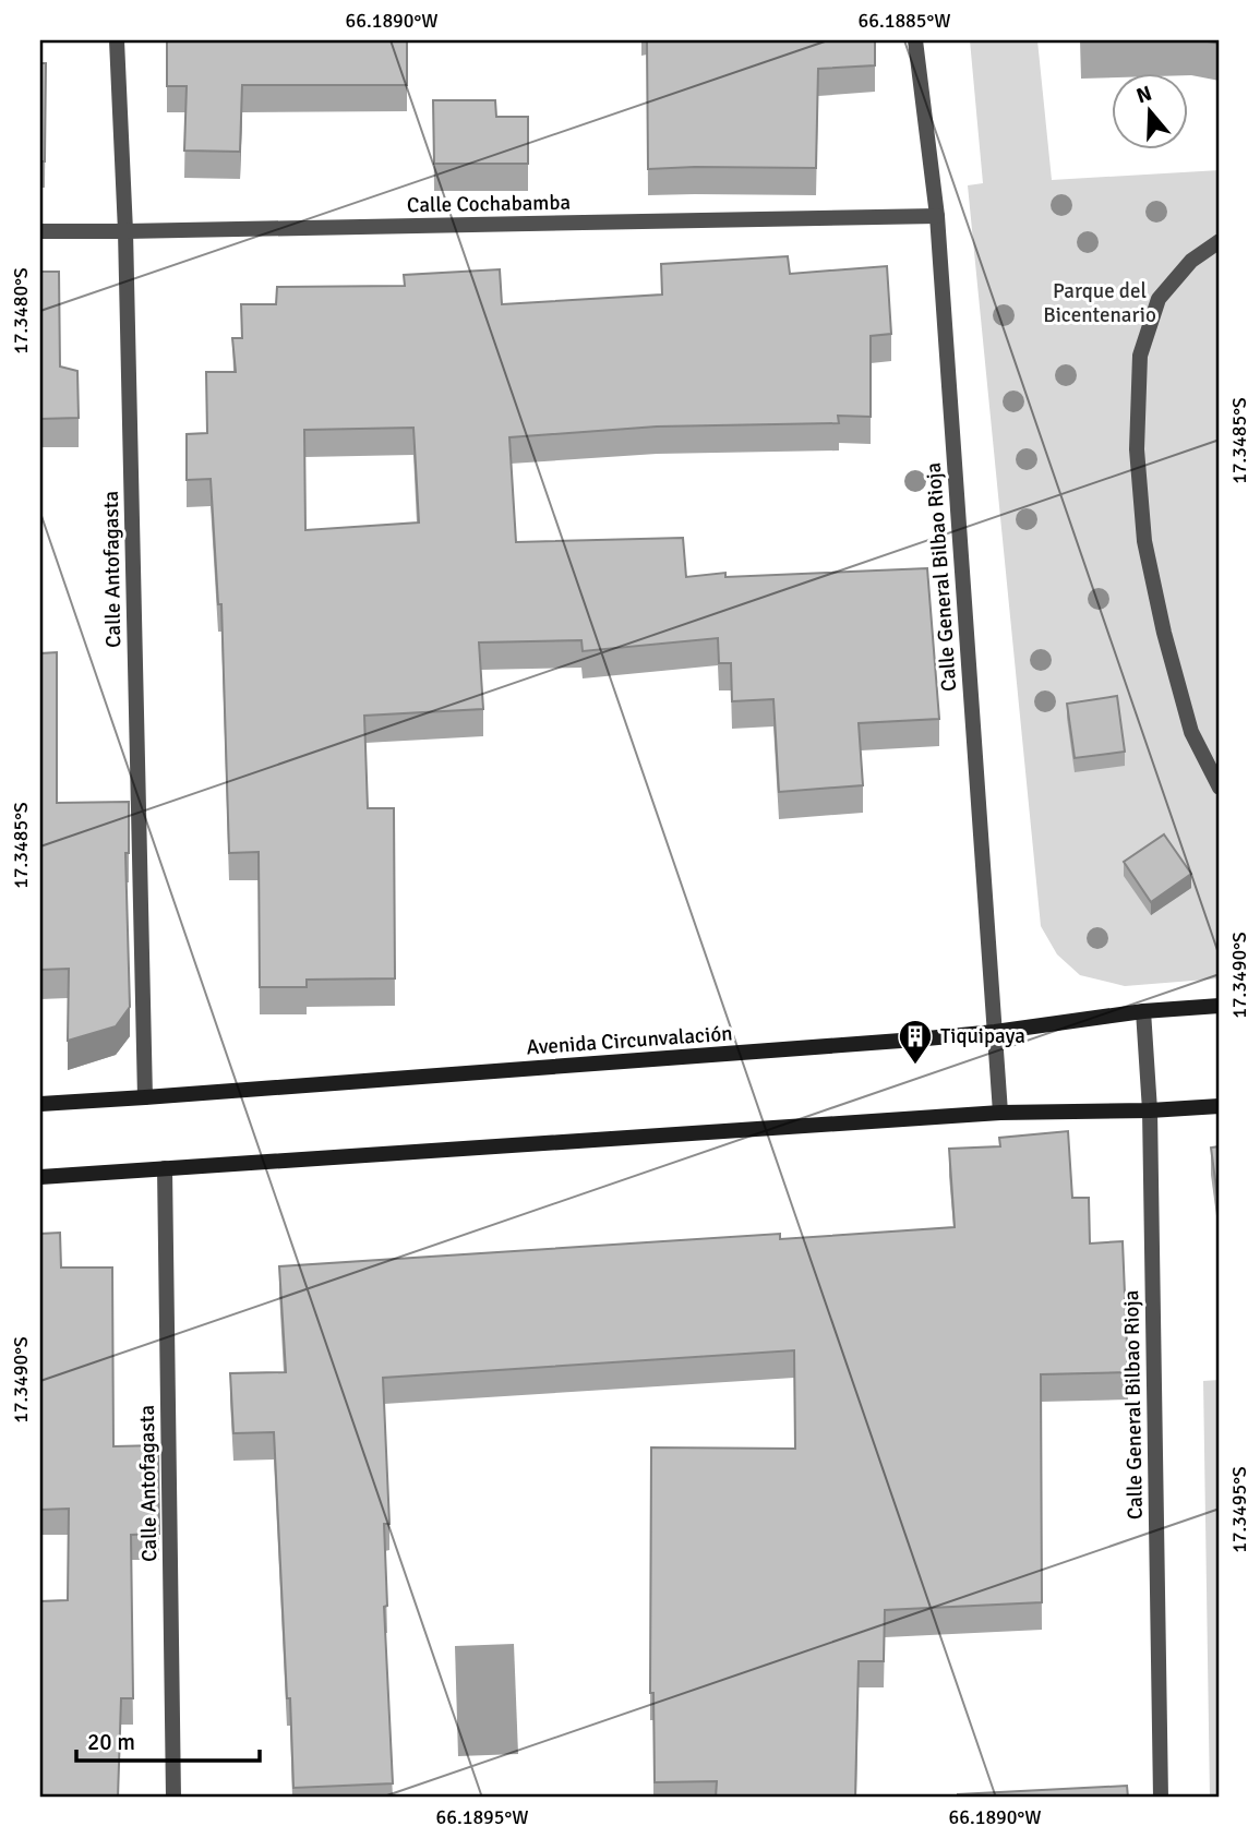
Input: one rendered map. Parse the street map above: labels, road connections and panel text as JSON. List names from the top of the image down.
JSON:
{
  "streets": {
    "main road": ["Avenida Circunvalación"],
    "street": ["Calle Cochabamba", "Calle Antofagasta", "Calle General Bilbao Rioja"]
  },
  "crossings": [
    ["Calle Cochabamba", "Calle Antofagasta"],
    ["Calle Cochabamba", "Calle General Bilbao Rioja"],
    ["Calle Antofagasta", "Avenida Circunvalación"],
    ["Calle General Bilbao Rioja", "Avenida Circunvalación"]
  ],
  "parks": ["Parque del Bicentenario"],
  "places": {
    "building": ["Tiquipaya"]
  },
  "scale_bar": "20 m",
  "north": "top",
  "coordinates": [
    "66.1890°W",
    "66.1885°W",
    "17.3480°S",
    "17.3485°S",
    "17.3490°S",
    "17.3495°S",
    "66.1895°W"
  ]
}
